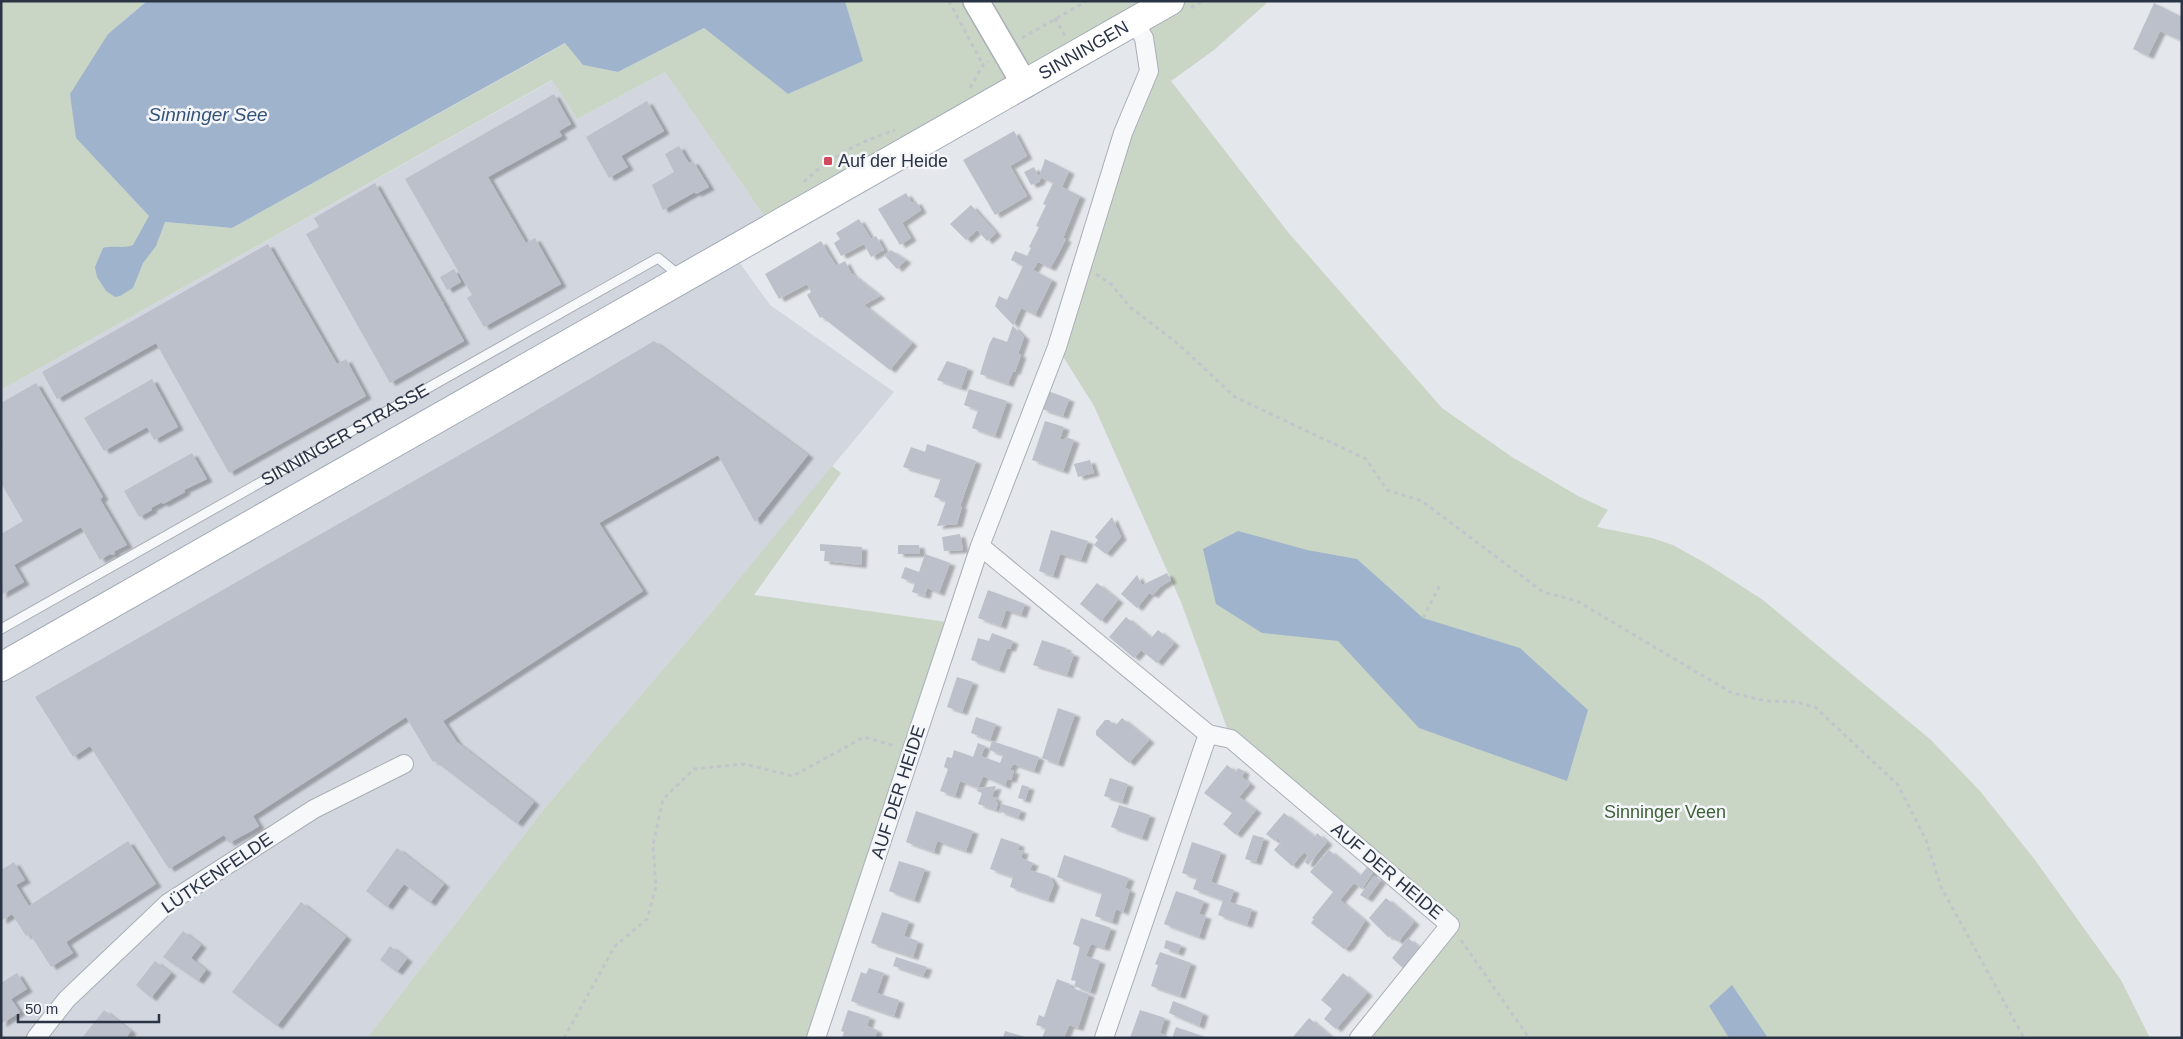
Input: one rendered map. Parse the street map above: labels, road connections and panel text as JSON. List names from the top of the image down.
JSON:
{
  "streets": {
    "main road": ["SINNINGEN", "SINNINGER STRASSE"],
    "street": ["AUF DER HEIDE", "LÜTKENFELDE"]
  },
  "crossings": [
    ["SINNINGEN", "SINNINGER STRASSE"],
    ["SINNINGEN", "AUF DER HEIDE"]
  ],
  "water": ["Sinninger See"],
  "parks": ["Sinninger Veen"],
  "places": {
    "transit": ["Auf der Heide"]
  },
  "scale_bar": "50 m"
}
